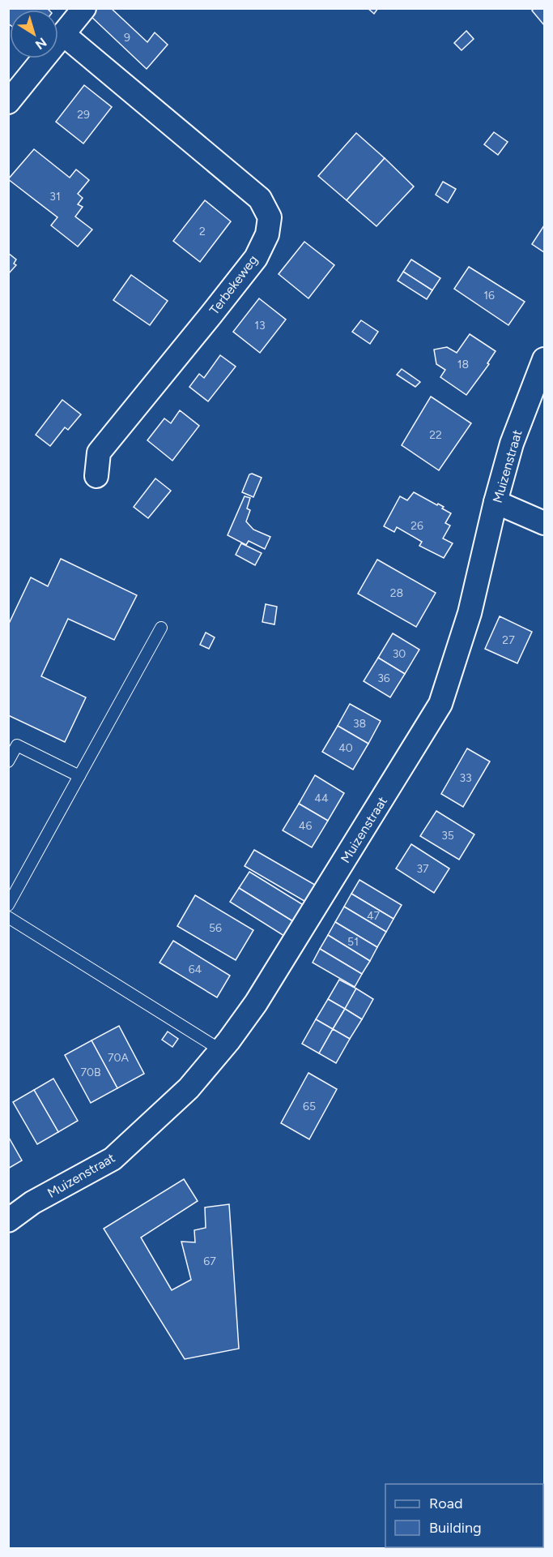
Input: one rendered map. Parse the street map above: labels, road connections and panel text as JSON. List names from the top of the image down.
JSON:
{
  "streets": {
    "street": ["Terbekeweg", "Muizenstraat"]
  },
  "house_numbers": [
    "9",
    "29",
    "31",
    "2",
    "16",
    "13",
    "18",
    "22",
    "26",
    "28",
    "27",
    "30",
    "36",
    "38",
    "40",
    "33",
    "44",
    "46",
    "35",
    "37",
    "47",
    "56",
    "51",
    "64",
    "70A",
    "70B",
    "65",
    "67"
  ],
  "legend": ["Road", "Building"],
  "north": "bottom right"
}
